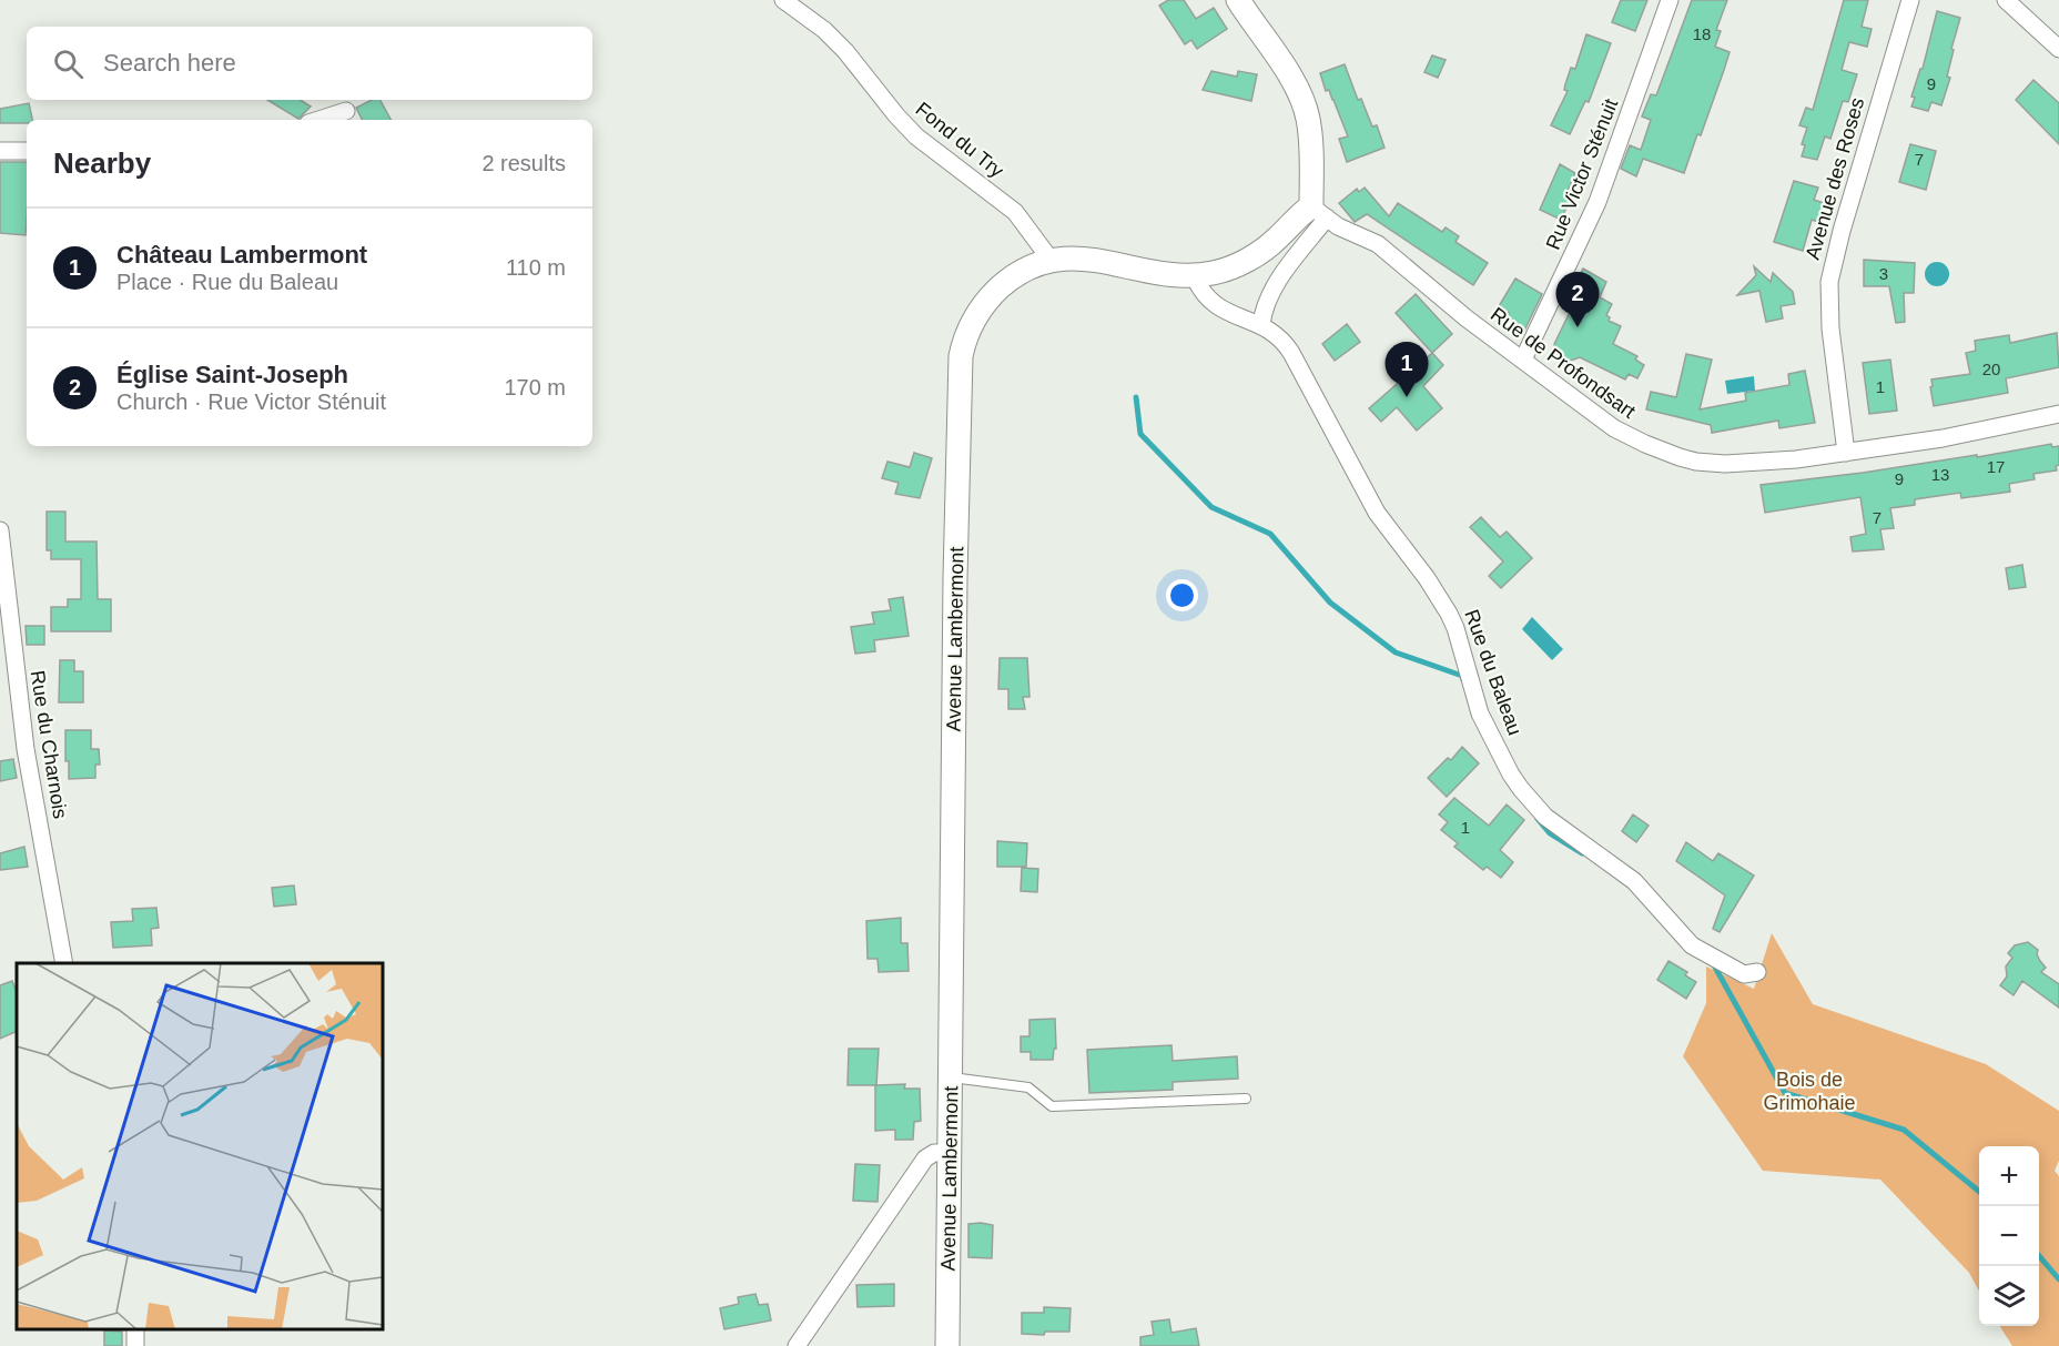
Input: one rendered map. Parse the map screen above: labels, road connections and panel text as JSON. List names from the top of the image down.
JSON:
{
  "streets": {
    "street": [
      "Fond du Try",
      "Rue Victor Sténuit",
      "Avenue des Roses",
      "Rue de Profondsart",
      "Avenue Lambermont",
      "Rue du Baleau",
      "Rue du Charnois"
    ]
  },
  "crossings": [
    ["Fond du Try", "Avenue Lambermont"],
    ["Rue Victor Sténuit", "Rue de Profondsart"],
    ["Avenue des Roses", "Rue de Profondsart"],
    ["Rue de Profondsart", "Avenue Lambermont"],
    ["Avenue Lambermont", "Rue du Baleau"]
  ],
  "parks": ["Bois de Grimohaie"],
  "house_numbers": [
    "18",
    "9",
    "7",
    "3",
    "20",
    "1",
    "17",
    "13",
    "9",
    "7",
    "1"
  ],
  "page": {
    "search": "Search here",
    "heading": ["Nearby", "2 results"],
    "list": [
      {
        "mark": "1",
        "name": "Château Lambermont",
        "note": "Place · Rue du Baleau",
        "value": "110 m"
      },
      {
        "mark": "2",
        "name": "Église Saint-Joseph",
        "note": "Church · Rue Victor Sténuit",
        "value": "170 m"
      }
    ],
    "pins": ["2", "1"],
    "map_buttons": ["+", "−"]
  }
}
